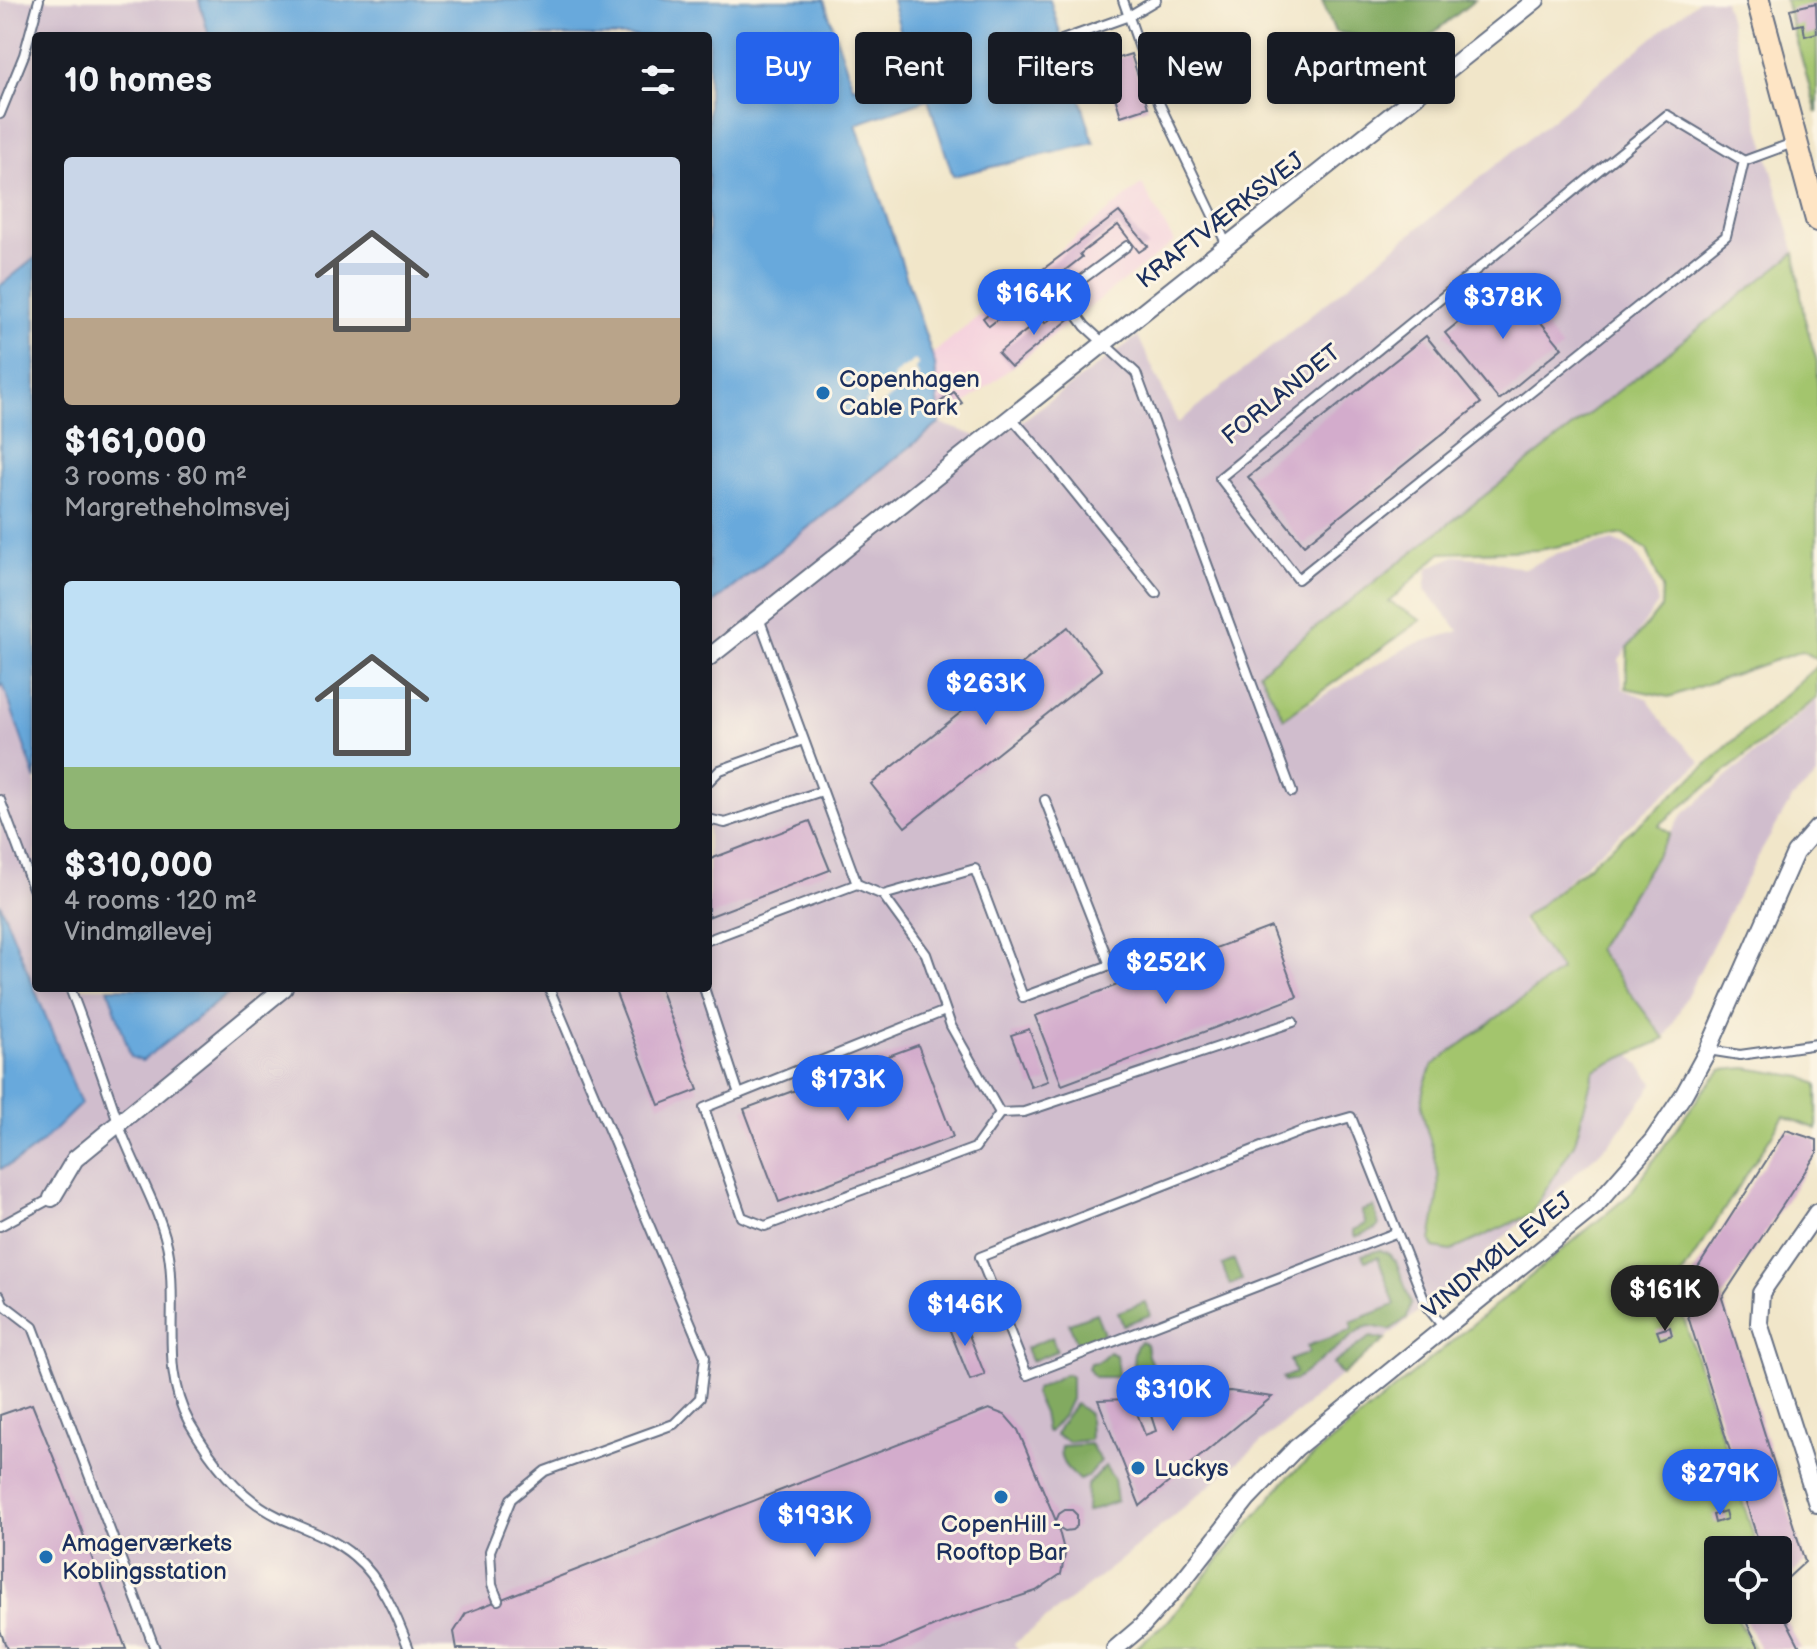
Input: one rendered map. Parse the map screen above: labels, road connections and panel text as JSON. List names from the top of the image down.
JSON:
{
  "streets": {
    "street": ["KRAFTVÆRKSVEJ", "VINDMØLLEVEJ"],
    "lane": ["FORLANDET"]
  },
  "places": [
    "Copenhagen Cable Park",
    "Luckys",
    "CopenHill - Rooftop Bar",
    "Amagerværkets Koblingsstation"
  ],
  "page": {
    "chip": [
      "Buy",
      "Rent",
      "Filters",
      "New",
      "Apartment"
    ],
    "heading": "10 homes",
    "list": [
      {
        "name": "$161,000",
        "note": "3 rooms · 80 m² · Margretheholmsvej"
      },
      {
        "name": "$310,000",
        "note": "4 rooms · 120 m² · Vindmøllevej"
      }
    ],
    "price": [
      "$164K",
      "$378K",
      "$263K",
      "$252K",
      "$173K",
      "$161K",
      "$146K",
      "$310K",
      "$279K",
      "$193K"
    ]
  }
}
